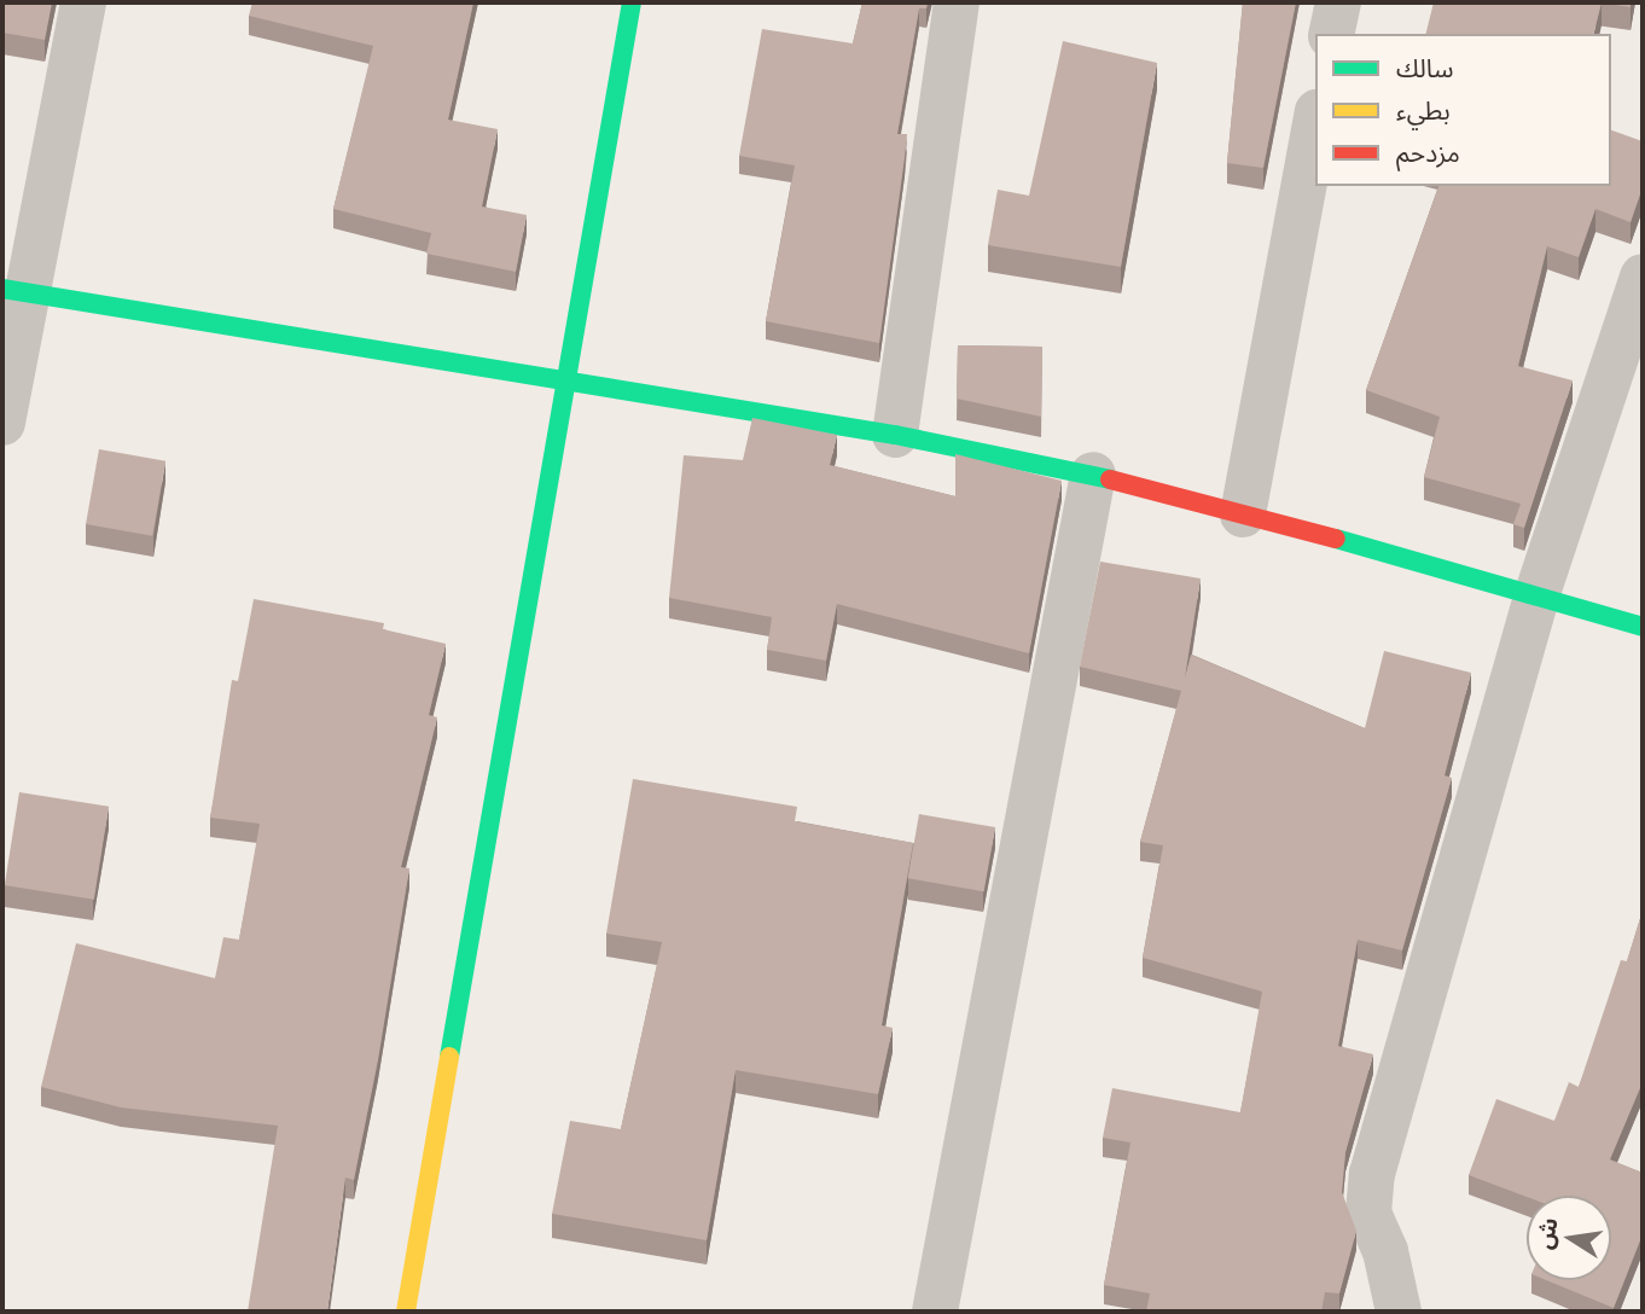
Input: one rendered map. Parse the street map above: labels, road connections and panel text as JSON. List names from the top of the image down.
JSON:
{
  "legend": ["سالك", "بطيء", "مزدحم"],
  "north": "left"
}
